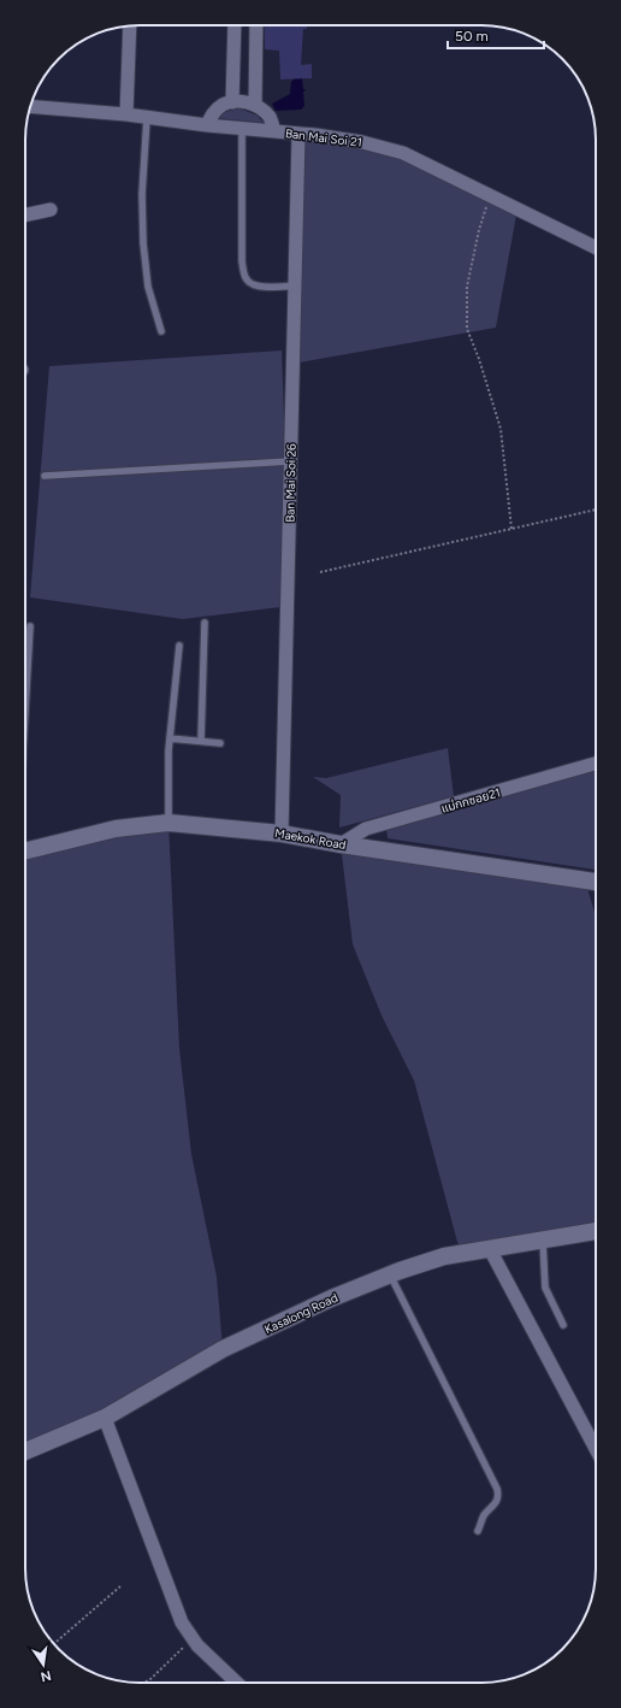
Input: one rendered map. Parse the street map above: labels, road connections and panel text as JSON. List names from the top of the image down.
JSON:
{
  "streets": {
    "street": [
      "Ban Mai Soi 21",
      "Ban Mai Soi 26",
      "แม่กกซอย21",
      "Maekok Road",
      "Kasalong Road"
    ]
  },
  "crossings": [
    ["Ban Mai Soi 21", "Ban Mai Soi 26"],
    ["Ban Mai Soi 26", "Maekok Road"],
    ["แม่กกซอย21", "Maekok Road"]
  ],
  "scale_bar": "50 m",
  "north": "bottom"
}
